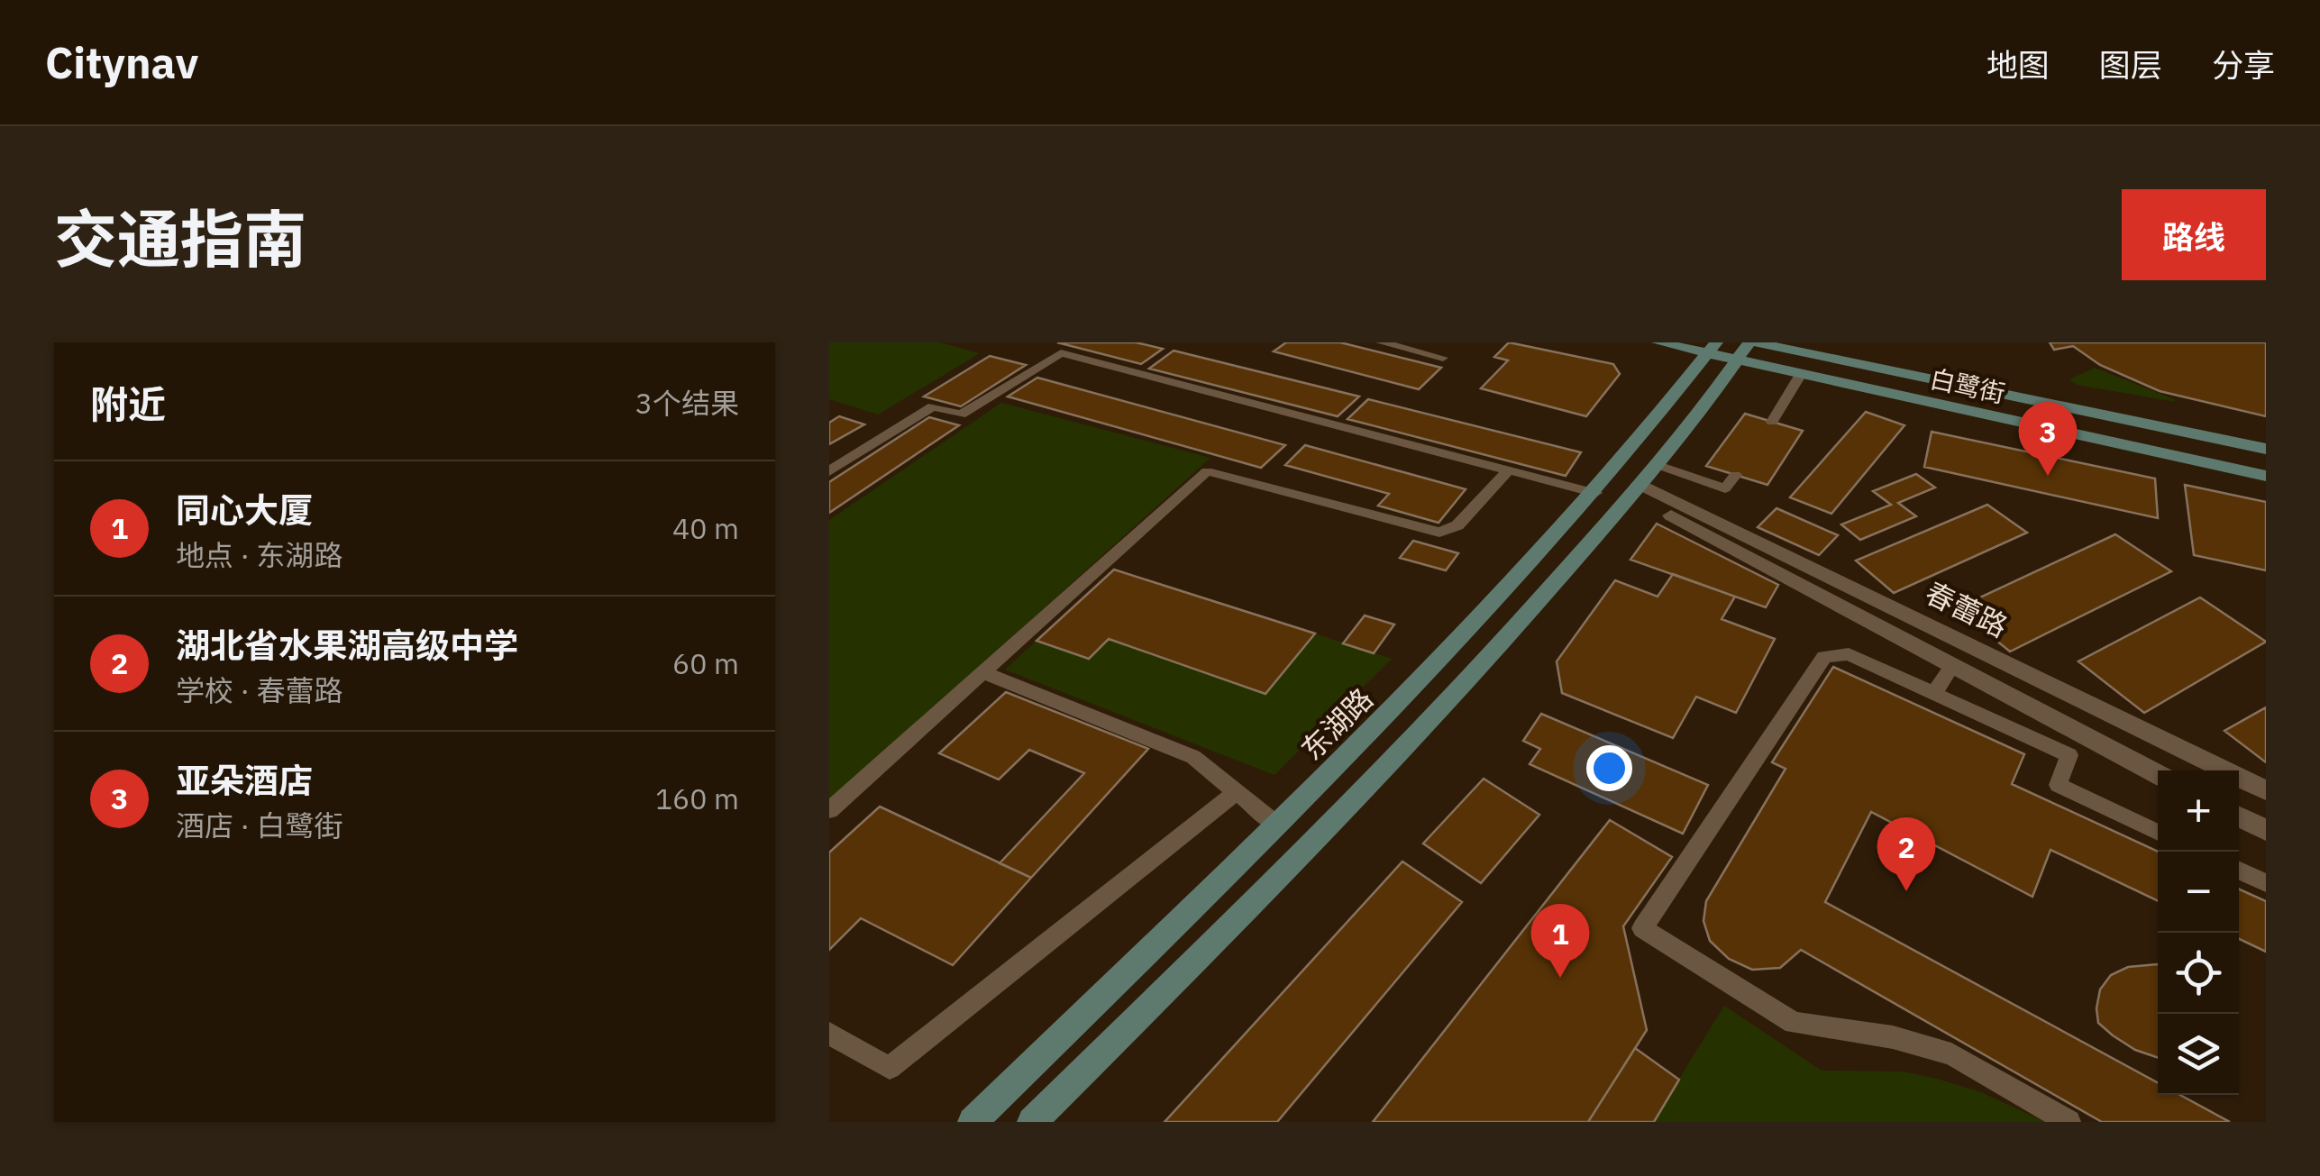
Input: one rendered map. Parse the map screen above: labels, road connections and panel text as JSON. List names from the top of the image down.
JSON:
{
  "streets": {
    "main road": ["白鹭街", "东湖路"],
    "street": ["春蕾路"]
  },
  "crossings": [
    ["白鹭街", "东湖路"]
  ],
  "page": {
    "header": "Citynav",
    "nav": ["地图", "图层", "分享"],
    "title": "交通指南",
    "buttons": "路线",
    "heading": ["附近", "3个结果"],
    "pins": ["3", "2", "1"],
    "list": [
      {
        "mark": "1",
        "name": "同心大厦",
        "note": "地点 · 东湖路",
        "value": "40 m"
      },
      {
        "mark": "2",
        "name": "湖北省水果湖高级中学",
        "note": "学校 · 春蕾路",
        "value": "60 m"
      },
      {
        "mark": "3",
        "name": "亚朵酒店",
        "note": "酒店 · 白鹭街",
        "value": "160 m"
      }
    ],
    "map_buttons": ["+", "−"]
  }
}
